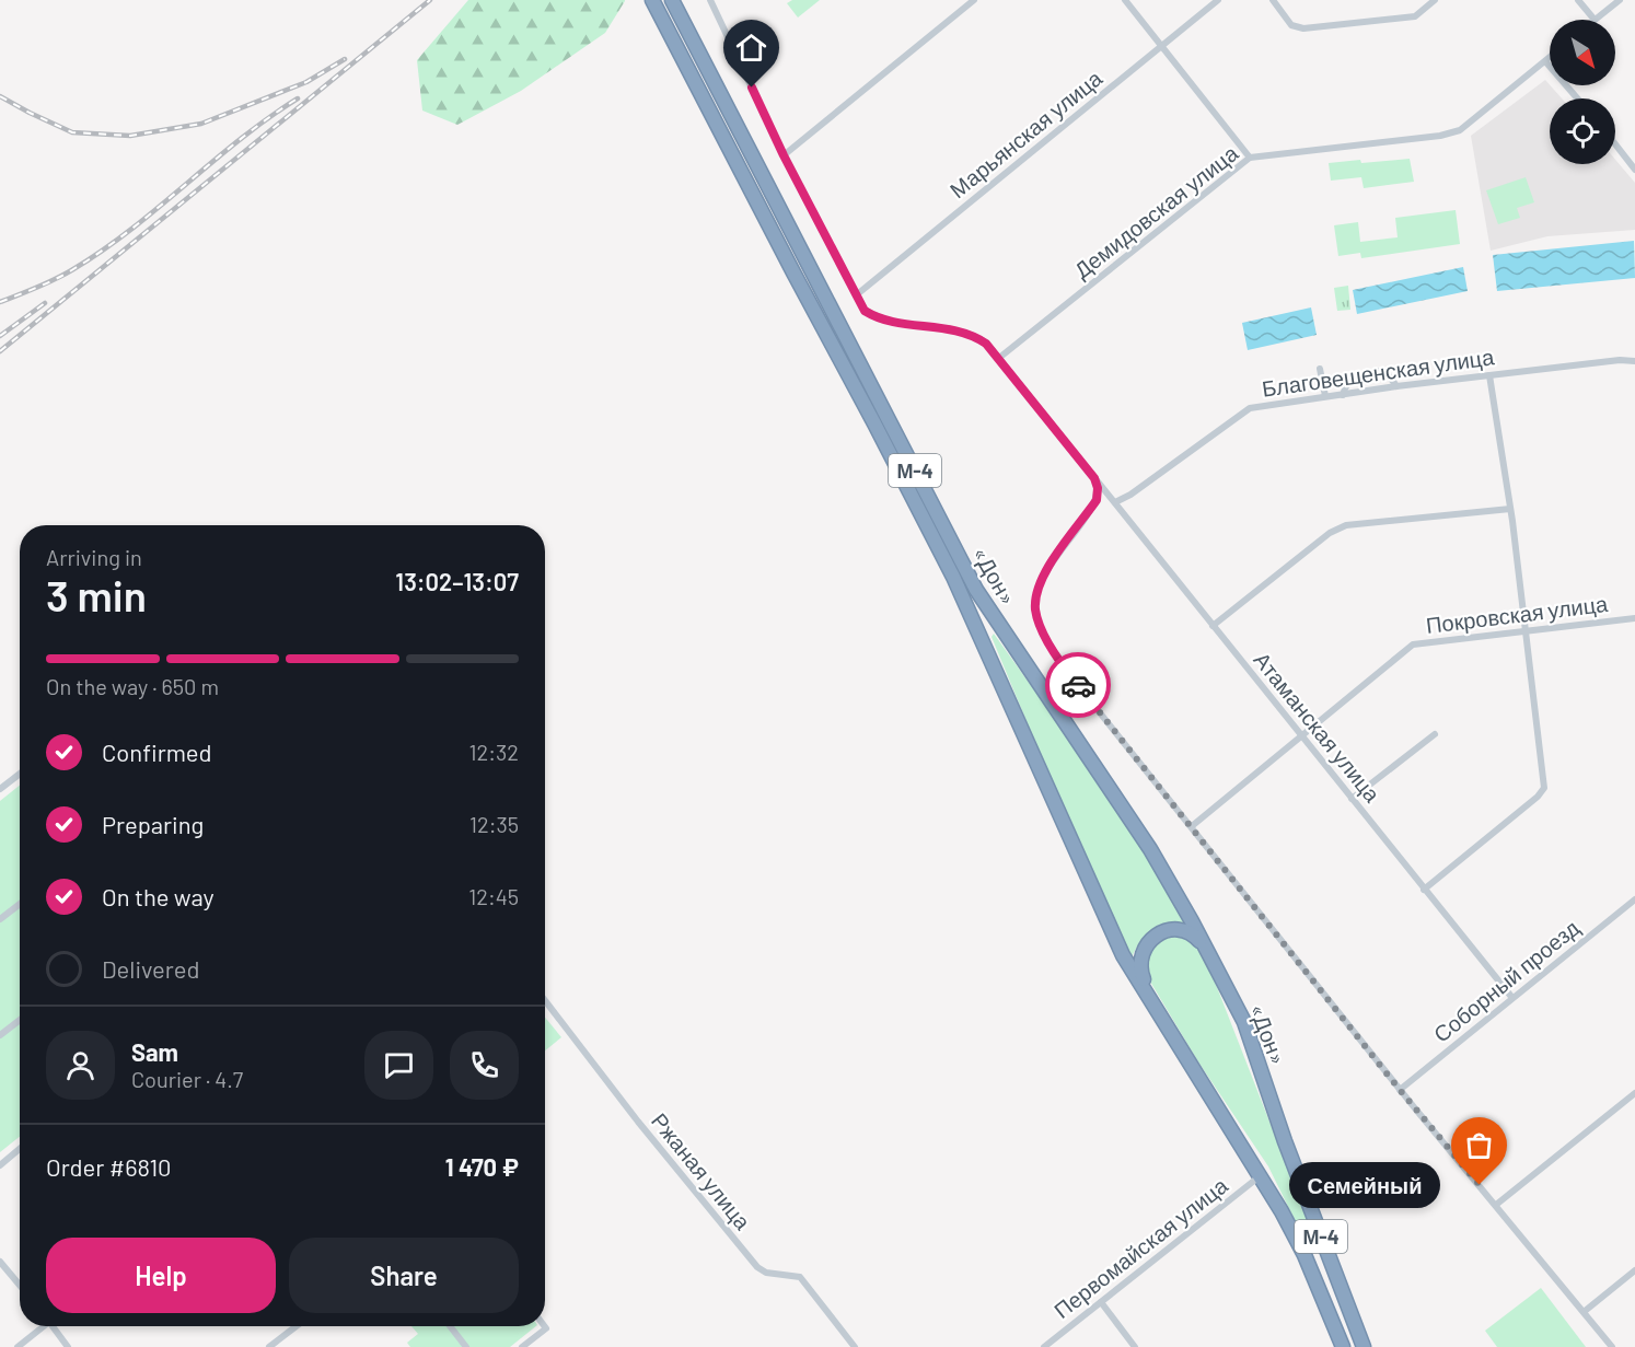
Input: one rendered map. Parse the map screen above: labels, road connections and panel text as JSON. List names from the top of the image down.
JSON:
{
  "streets": {
    "highway": ["М-4", "«Дон»"],
    "street": [
      "Марьянская улица",
      "Демидовская улица",
      "Благовещенская улица",
      "Покровская улица",
      "Атаманская улица",
      "Соборный проезд",
      "Ржаная улица",
      "Первомайская улица"
    ]
  },
  "crossings": [
    ["Марьянская улица", "Атаманская улица"],
    ["Демидовская улица", "Атаманская улица"],
    ["Благовещенская улица", "Атаманская улица"],
    ["М-4", "«Дон»"],
    ["«Дон»", "Первомайская улица"],
    ["Покровская улица", "Атаманская улица"],
    ["Атаманская улица", "Соборный проезд"]
  ],
  "places": ["Семейный"],
  "north": "bottom right",
  "page": {
    "heading": ["3 min", "Arriving in", "13:02–13:07"],
    "panel": [
      "Sam",
      "Courier · 4.7",
      "Order #6810",
      "1 470 ₽"
    ],
    "bar": "On the way · 650 m",
    "list": [
      ["Confirmed", "12:32"],
      ["Preparing", "12:35"],
      ["On the way", "12:45"],
      "Delivered"
    ],
    "bubble": "Семейный",
    "buttons": ["Help", "Share"]
  }
}
